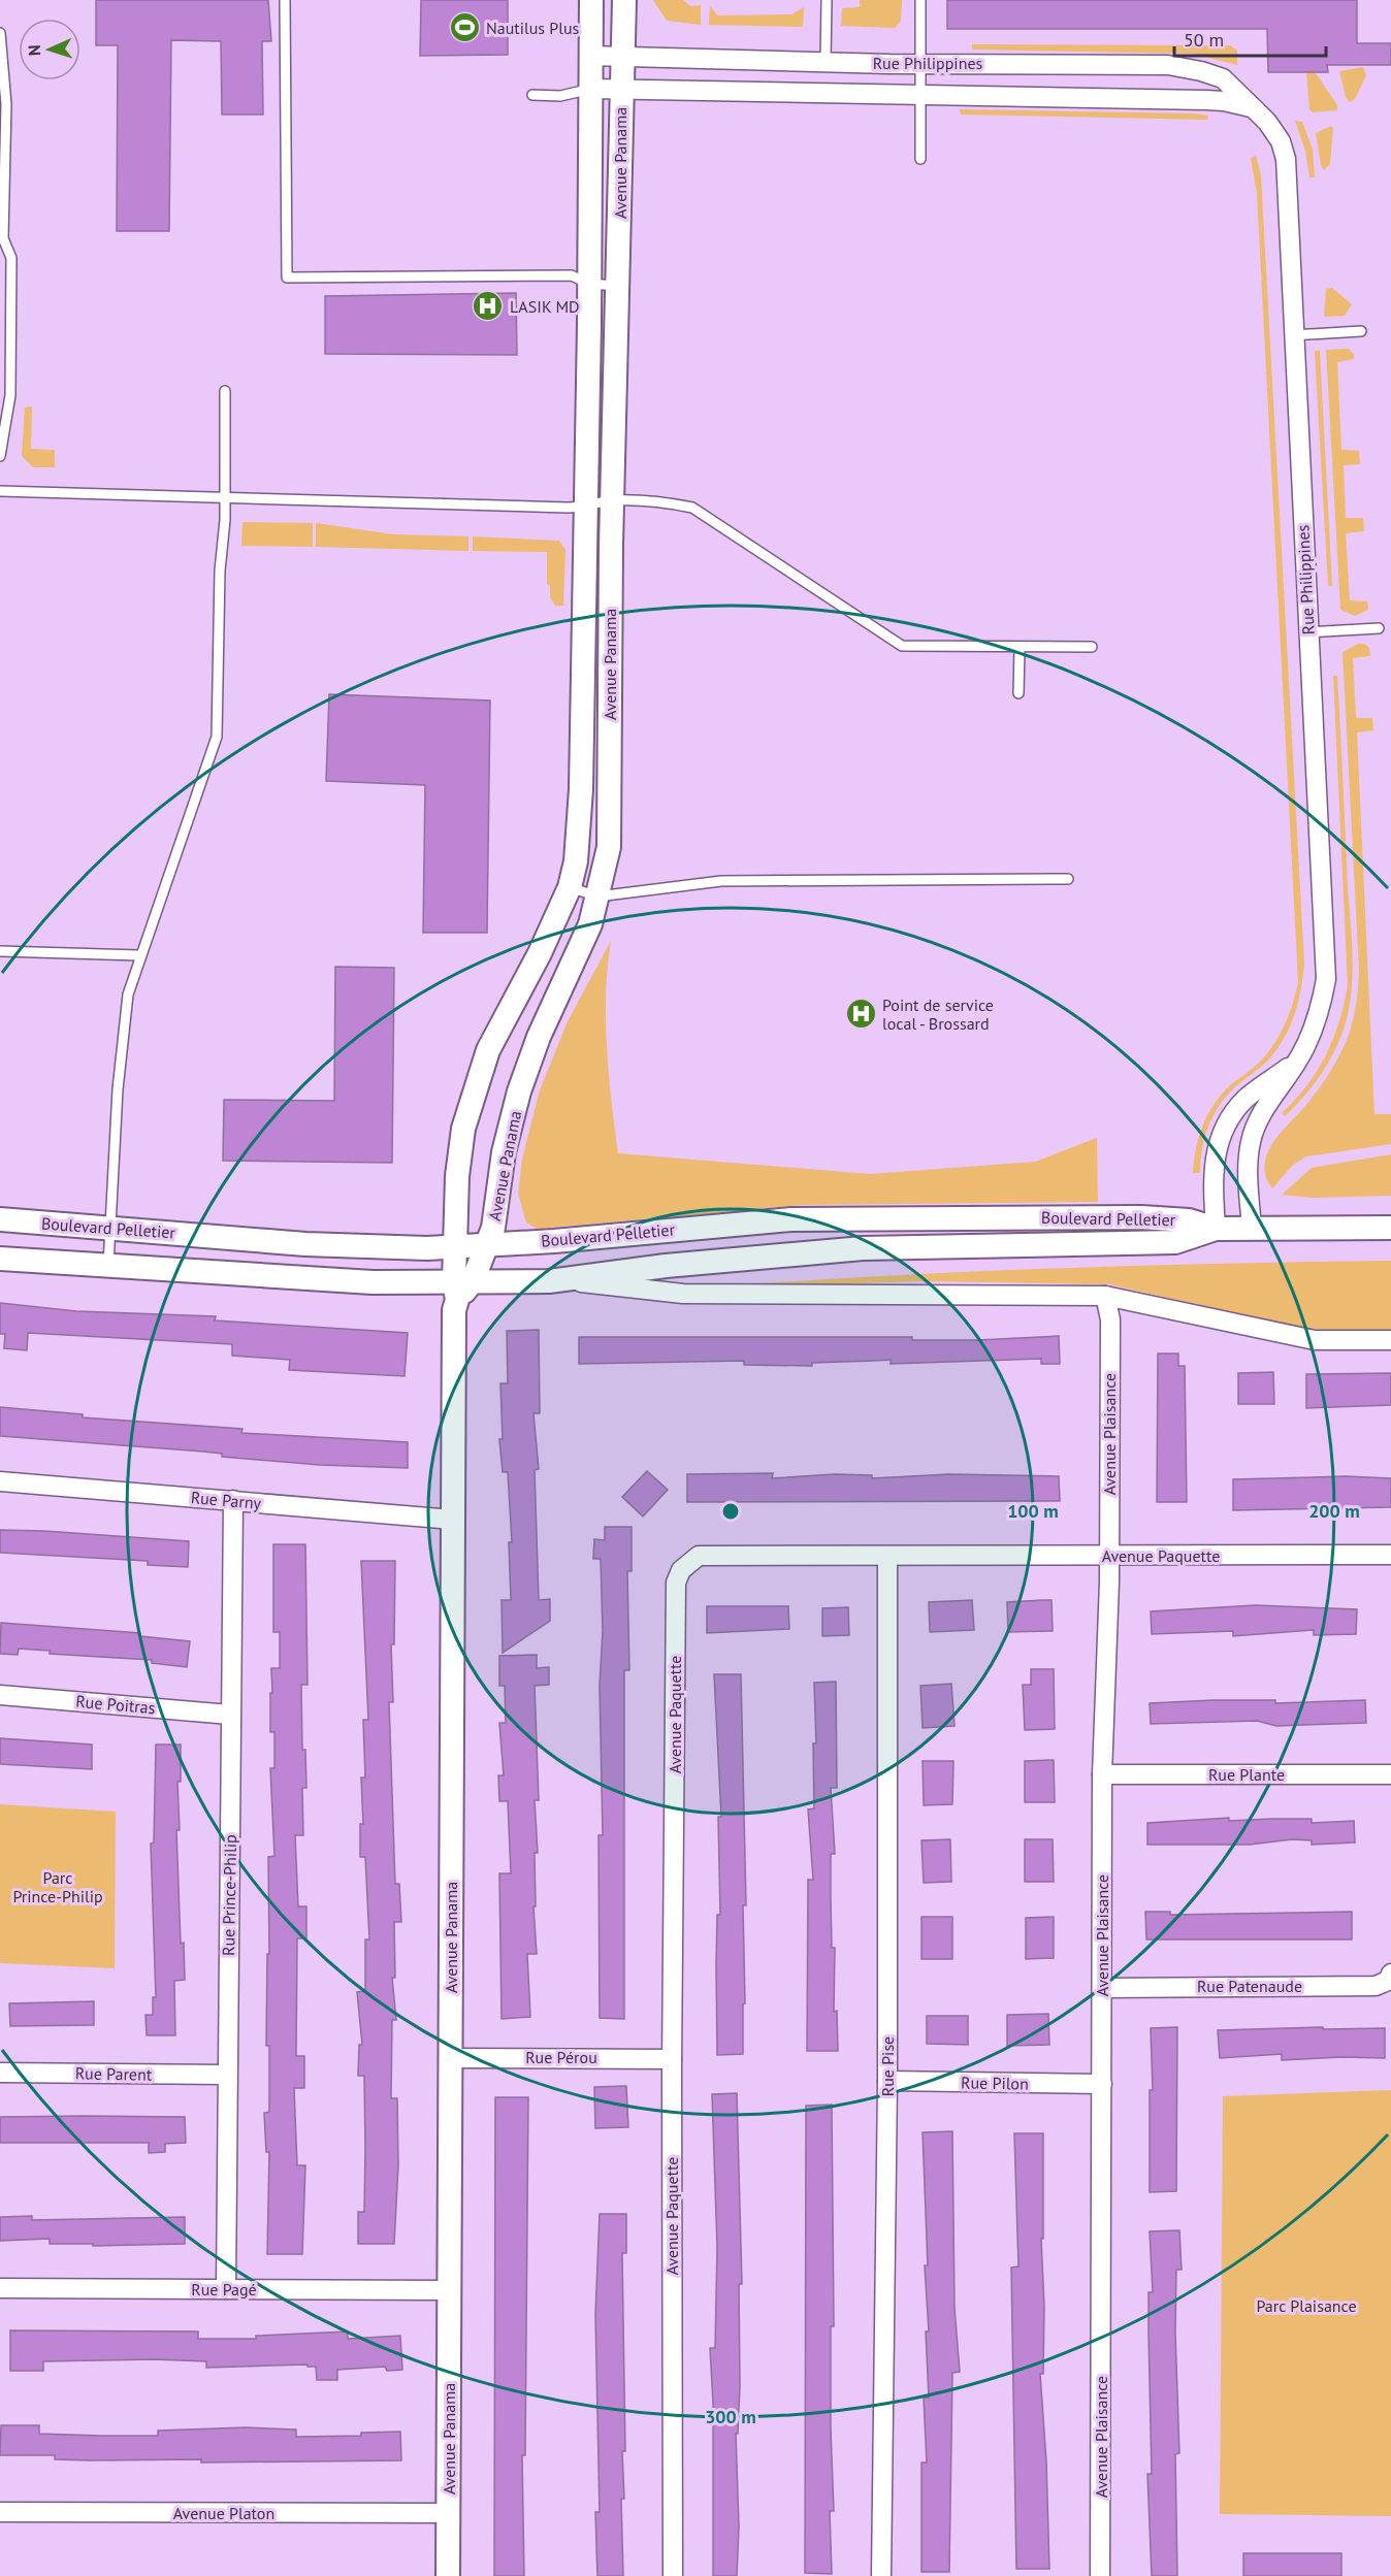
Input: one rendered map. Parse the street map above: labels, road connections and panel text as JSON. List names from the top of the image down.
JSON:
{
  "streets": {
    "street": [
      "Rue Philippines",
      "Avenue Panama",
      "Boulevard Pelletier",
      "Avenue Plaisance",
      "Rue Parny",
      "Avenue Paquette",
      "Rue Poitras",
      "Rue Plante",
      "Rue Prince-Philip",
      "Rue Patenaude",
      "Rue Pérou",
      "Rue Pise",
      "Rue Parent",
      "Rue Pilon",
      "Rue Pagé",
      "Avenue Platon"
    ]
  },
  "crossings": [
    ["Rue Philippines", "Avenue Panama"],
    ["Rue Philippines", "Boulevard Pelletier"],
    ["Avenue Panama", "Boulevard Pelletier"],
    ["Avenue Panama", "Rue Parny"],
    ["Avenue Panama", "Rue Pérou"],
    ["Avenue Panama", "Rue Pagé"],
    ["Avenue Panama", "Avenue Platon"],
    ["Boulevard Pelletier", "Avenue Plaisance"],
    ["Avenue Plaisance", "Avenue Paquette"],
    ["Avenue Plaisance", "Rue Plante"],
    ["Avenue Plaisance", "Rue Patenaude"],
    ["Avenue Plaisance", "Rue Pilon"],
    ["Rue Parny", "Rue Prince-Philip"],
    ["Avenue Paquette", "Rue Pérou"],
    ["Avenue Paquette", "Rue Pise"],
    ["Rue Poitras", "Rue Prince-Philip"],
    ["Rue Prince-Philip", "Rue Parent"],
    ["Rue Prince-Philip", "Rue Pagé"],
    ["Rue Pise", "Rue Pilon"]
  ],
  "parks": ["Parc Prince-Philip", "Parc Plaisance"],
  "places": {
    "sports": ["Nautilus Plus"],
    "hospital": ["LASIK MD", "Point de service local - Brossard"]
  },
  "scale_bar": "50 m",
  "north": "left",
  "rings": ["100 m", "200 m", "300 m"]
}
